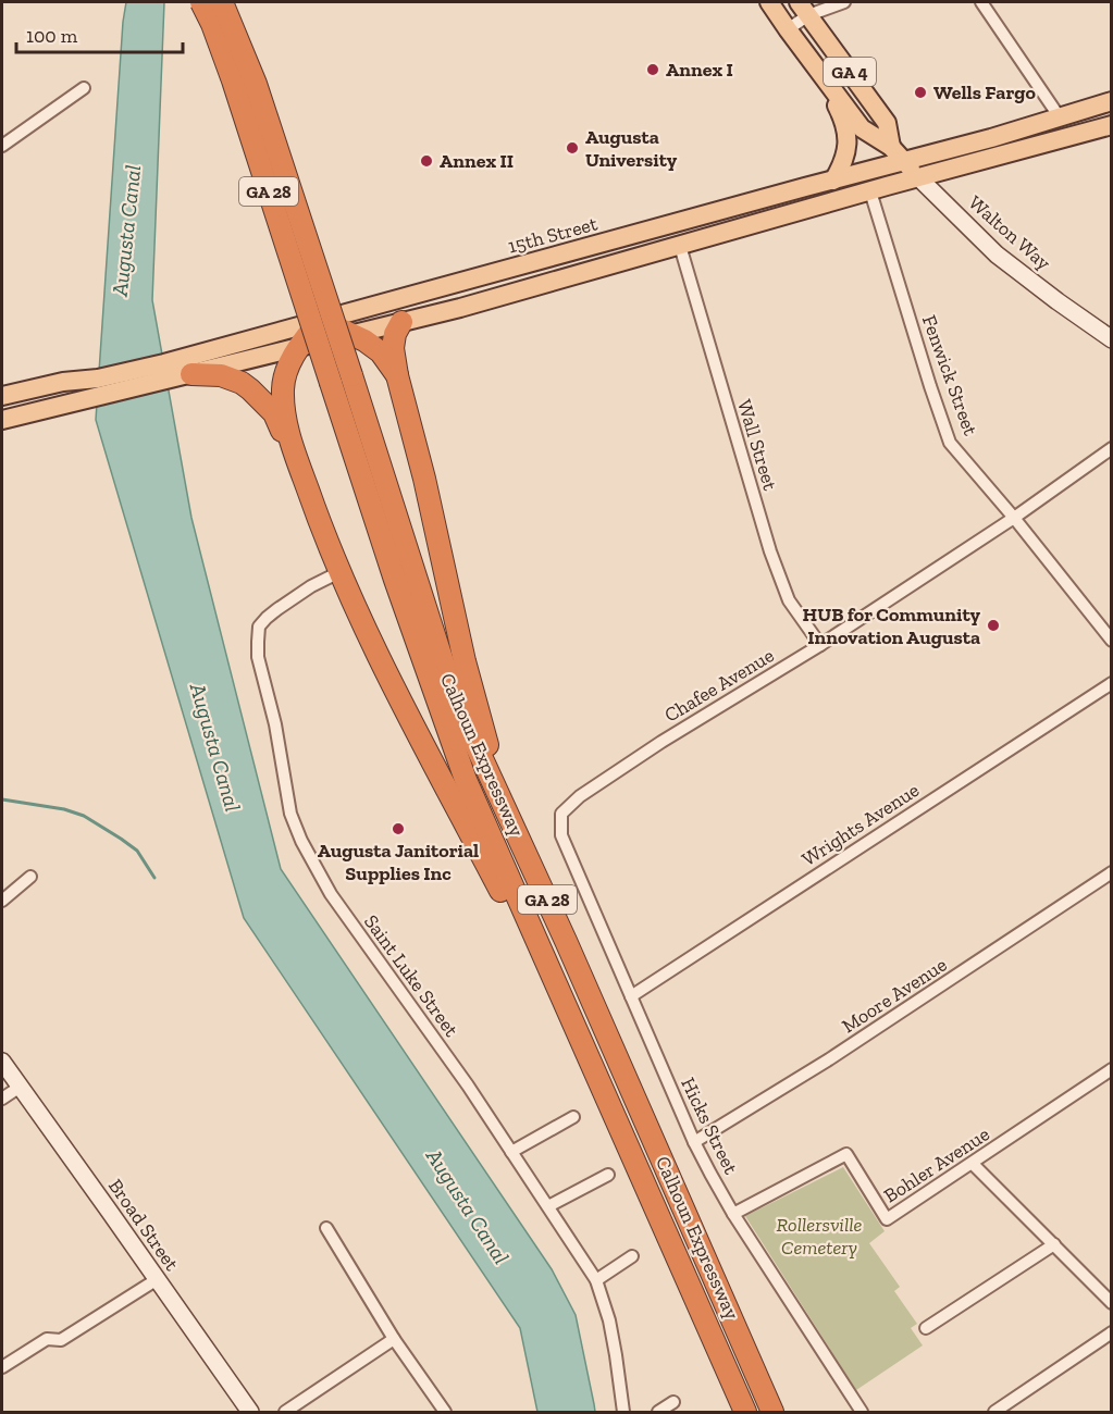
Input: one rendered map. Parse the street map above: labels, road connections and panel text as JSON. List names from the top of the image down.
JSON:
{
  "streets": {
    "highway": ["GA 28", "Calhoun Expressway"],
    "main road": [
      "GA 4",
      "Walton Way",
      "15th Street",
      "Broad Street"
    ],
    "street": [
      "Fenwick Street",
      "Wall Street",
      "Chafee Avenue",
      "Wrights Avenue",
      "Saint Luke Street",
      "Moore Avenue",
      "Hicks Street",
      "Bohler Avenue"
    ]
  },
  "crossings": [
    ["Walton Way", "15th Street"],
    ["15th Street", "Fenwick Street"],
    ["15th Street", "Wall Street"],
    ["Fenwick Street", "Chafee Avenue"],
    ["Wall Street", "Chafee Avenue"],
    ["Chafee Avenue", "Hicks Street"],
    ["Wrights Avenue", "Hicks Street"],
    ["Moore Avenue", "Hicks Street"],
    ["Hicks Street", "Bohler Avenue"]
  ],
  "water": ["Augusta Canal"],
  "parks": ["Rollersville Cemetery"],
  "places": [
    "Annex I",
    "Wells Fargo",
    "Augusta University",
    "Annex II",
    "HUB for Community Innovation Augusta",
    "Augusta Janitorial Supplies Inc"
  ],
  "scale_bar": "100 m"
}
